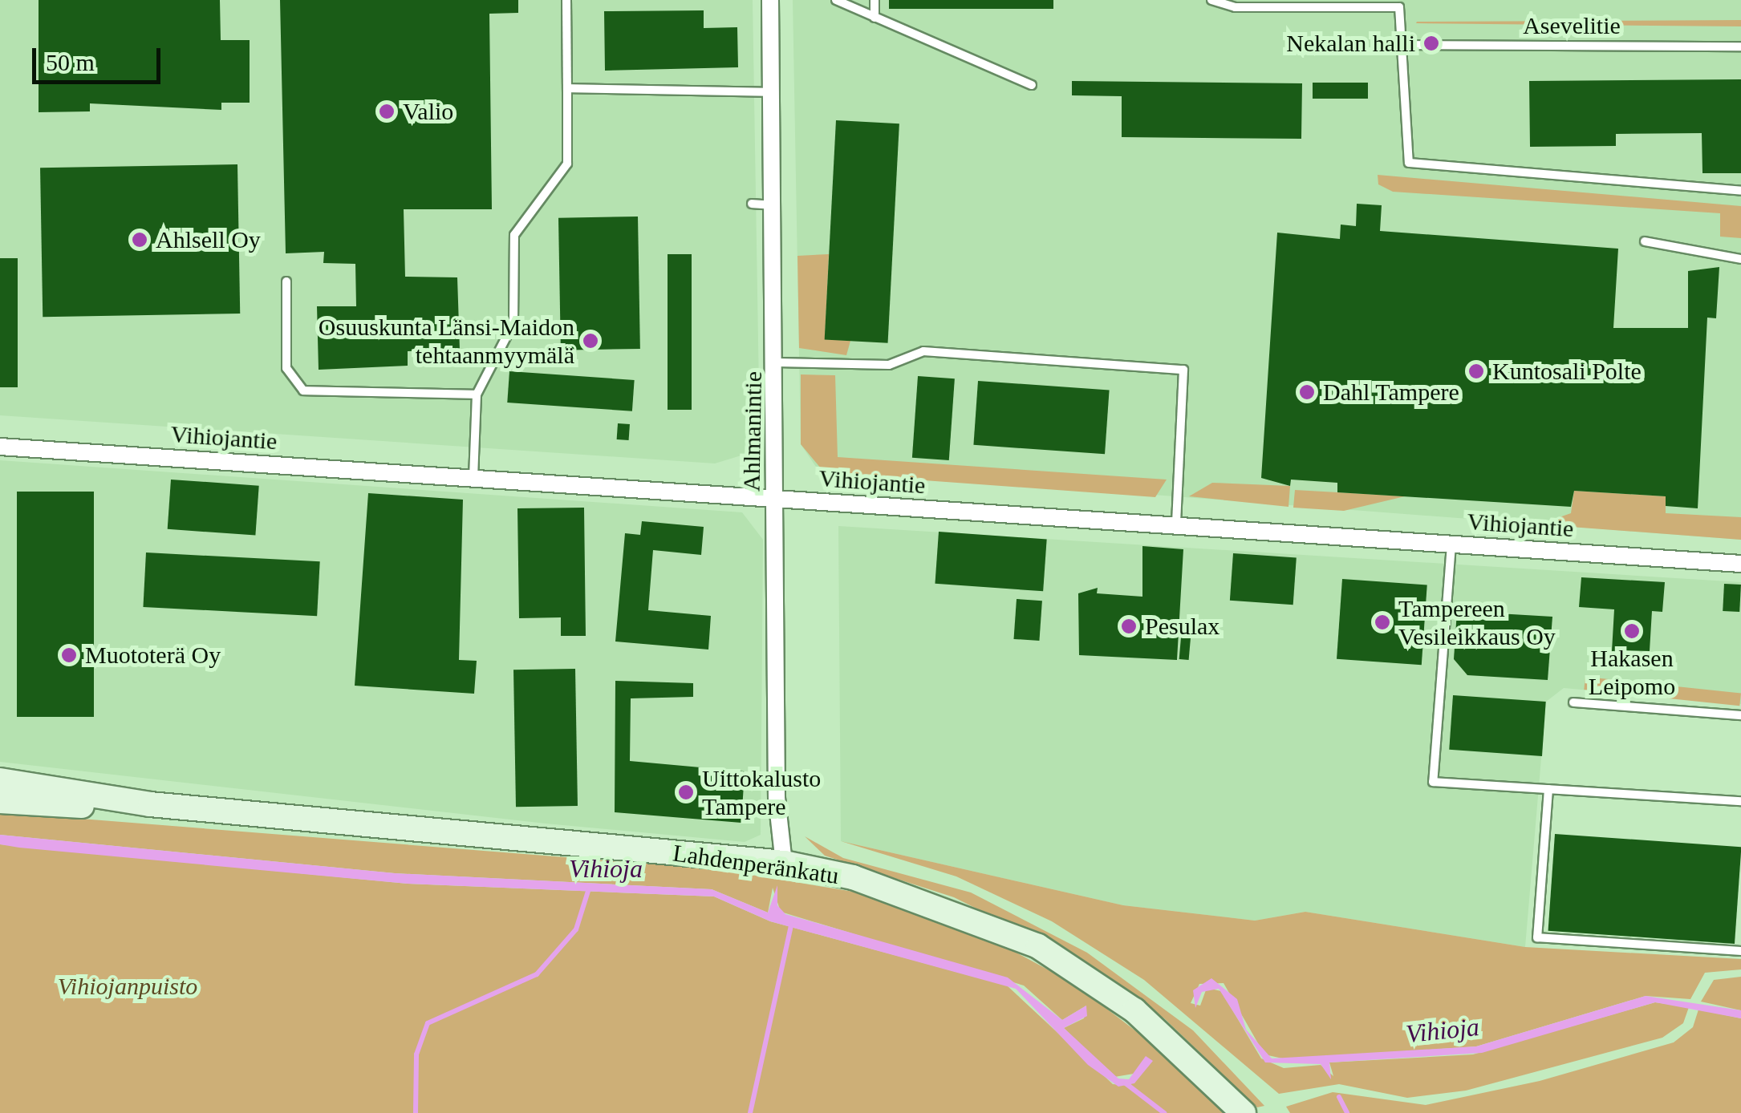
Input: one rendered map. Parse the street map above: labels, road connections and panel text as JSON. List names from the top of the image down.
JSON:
{
  "streets": {
    "main road": ["Lahdenperänkatu"],
    "street": ["Ahlmanintie", "Vihiojantie"],
    "lane": ["Asevelitie"]
  },
  "crossings": [
    ["Ahlmanintie", "Vihiojantie"],
    ["Ahlmanintie", "Lahdenperänkatu"]
  ],
  "water": ["Vihioja"],
  "parks": ["Vihiojanpuisto"],
  "places": [
    "Nekalan halli",
    "Valio",
    "Ahlsell Oy",
    "Osuuskunta Länsi-Maidon tehtaanmyymälä",
    "Kuntosali Polte",
    "Dahl Tampere",
    "Tampereen Vesileikkaus Oy",
    "Pesulax",
    "Hakasen Leipomo",
    "Muototerä Oy",
    "Uittokalusto Tampere"
  ],
  "scale_bar": "50 m"
}
